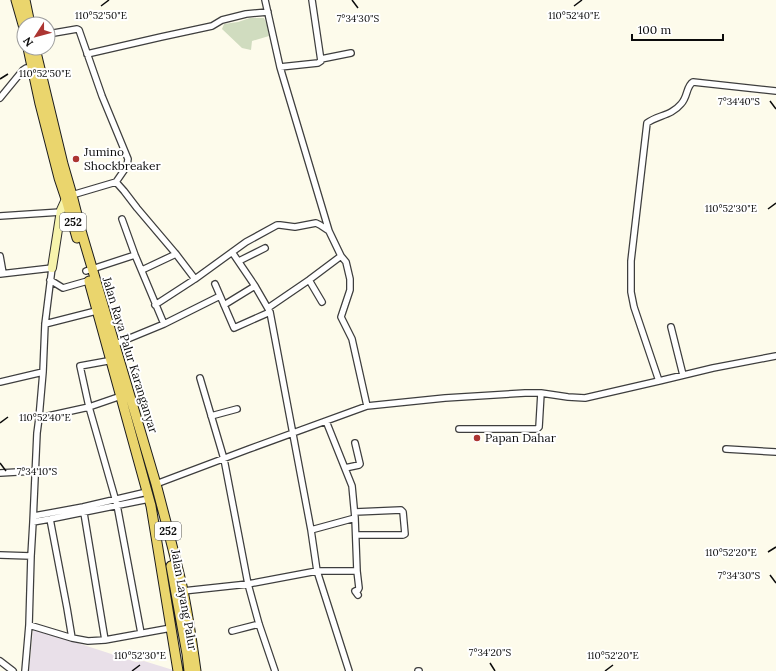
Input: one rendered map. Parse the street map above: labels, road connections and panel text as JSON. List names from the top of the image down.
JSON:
{
  "streets": {
    "main road": ["252", "Jalan Raya Palur Karanganyar", "Jalan Layang Palur"]
  },
  "crossings": [
    ["Jalan Raya Palur Karanganyar", "Jalan Layang Palur"]
  ],
  "places": ["Jumino Shockbreaker", "Papan Dahar"],
  "scale_bar": "100 m",
  "north": "bottom left",
  "coordinates": [
    "110°52'50\"E",
    "110°52'40\"E",
    "7°34'30\"S",
    "7°34'40\"S",
    "110°52'30\"E",
    "7°34'10\"S",
    "110°52'20\"E",
    "7°34'20\"S"
  ]
}
